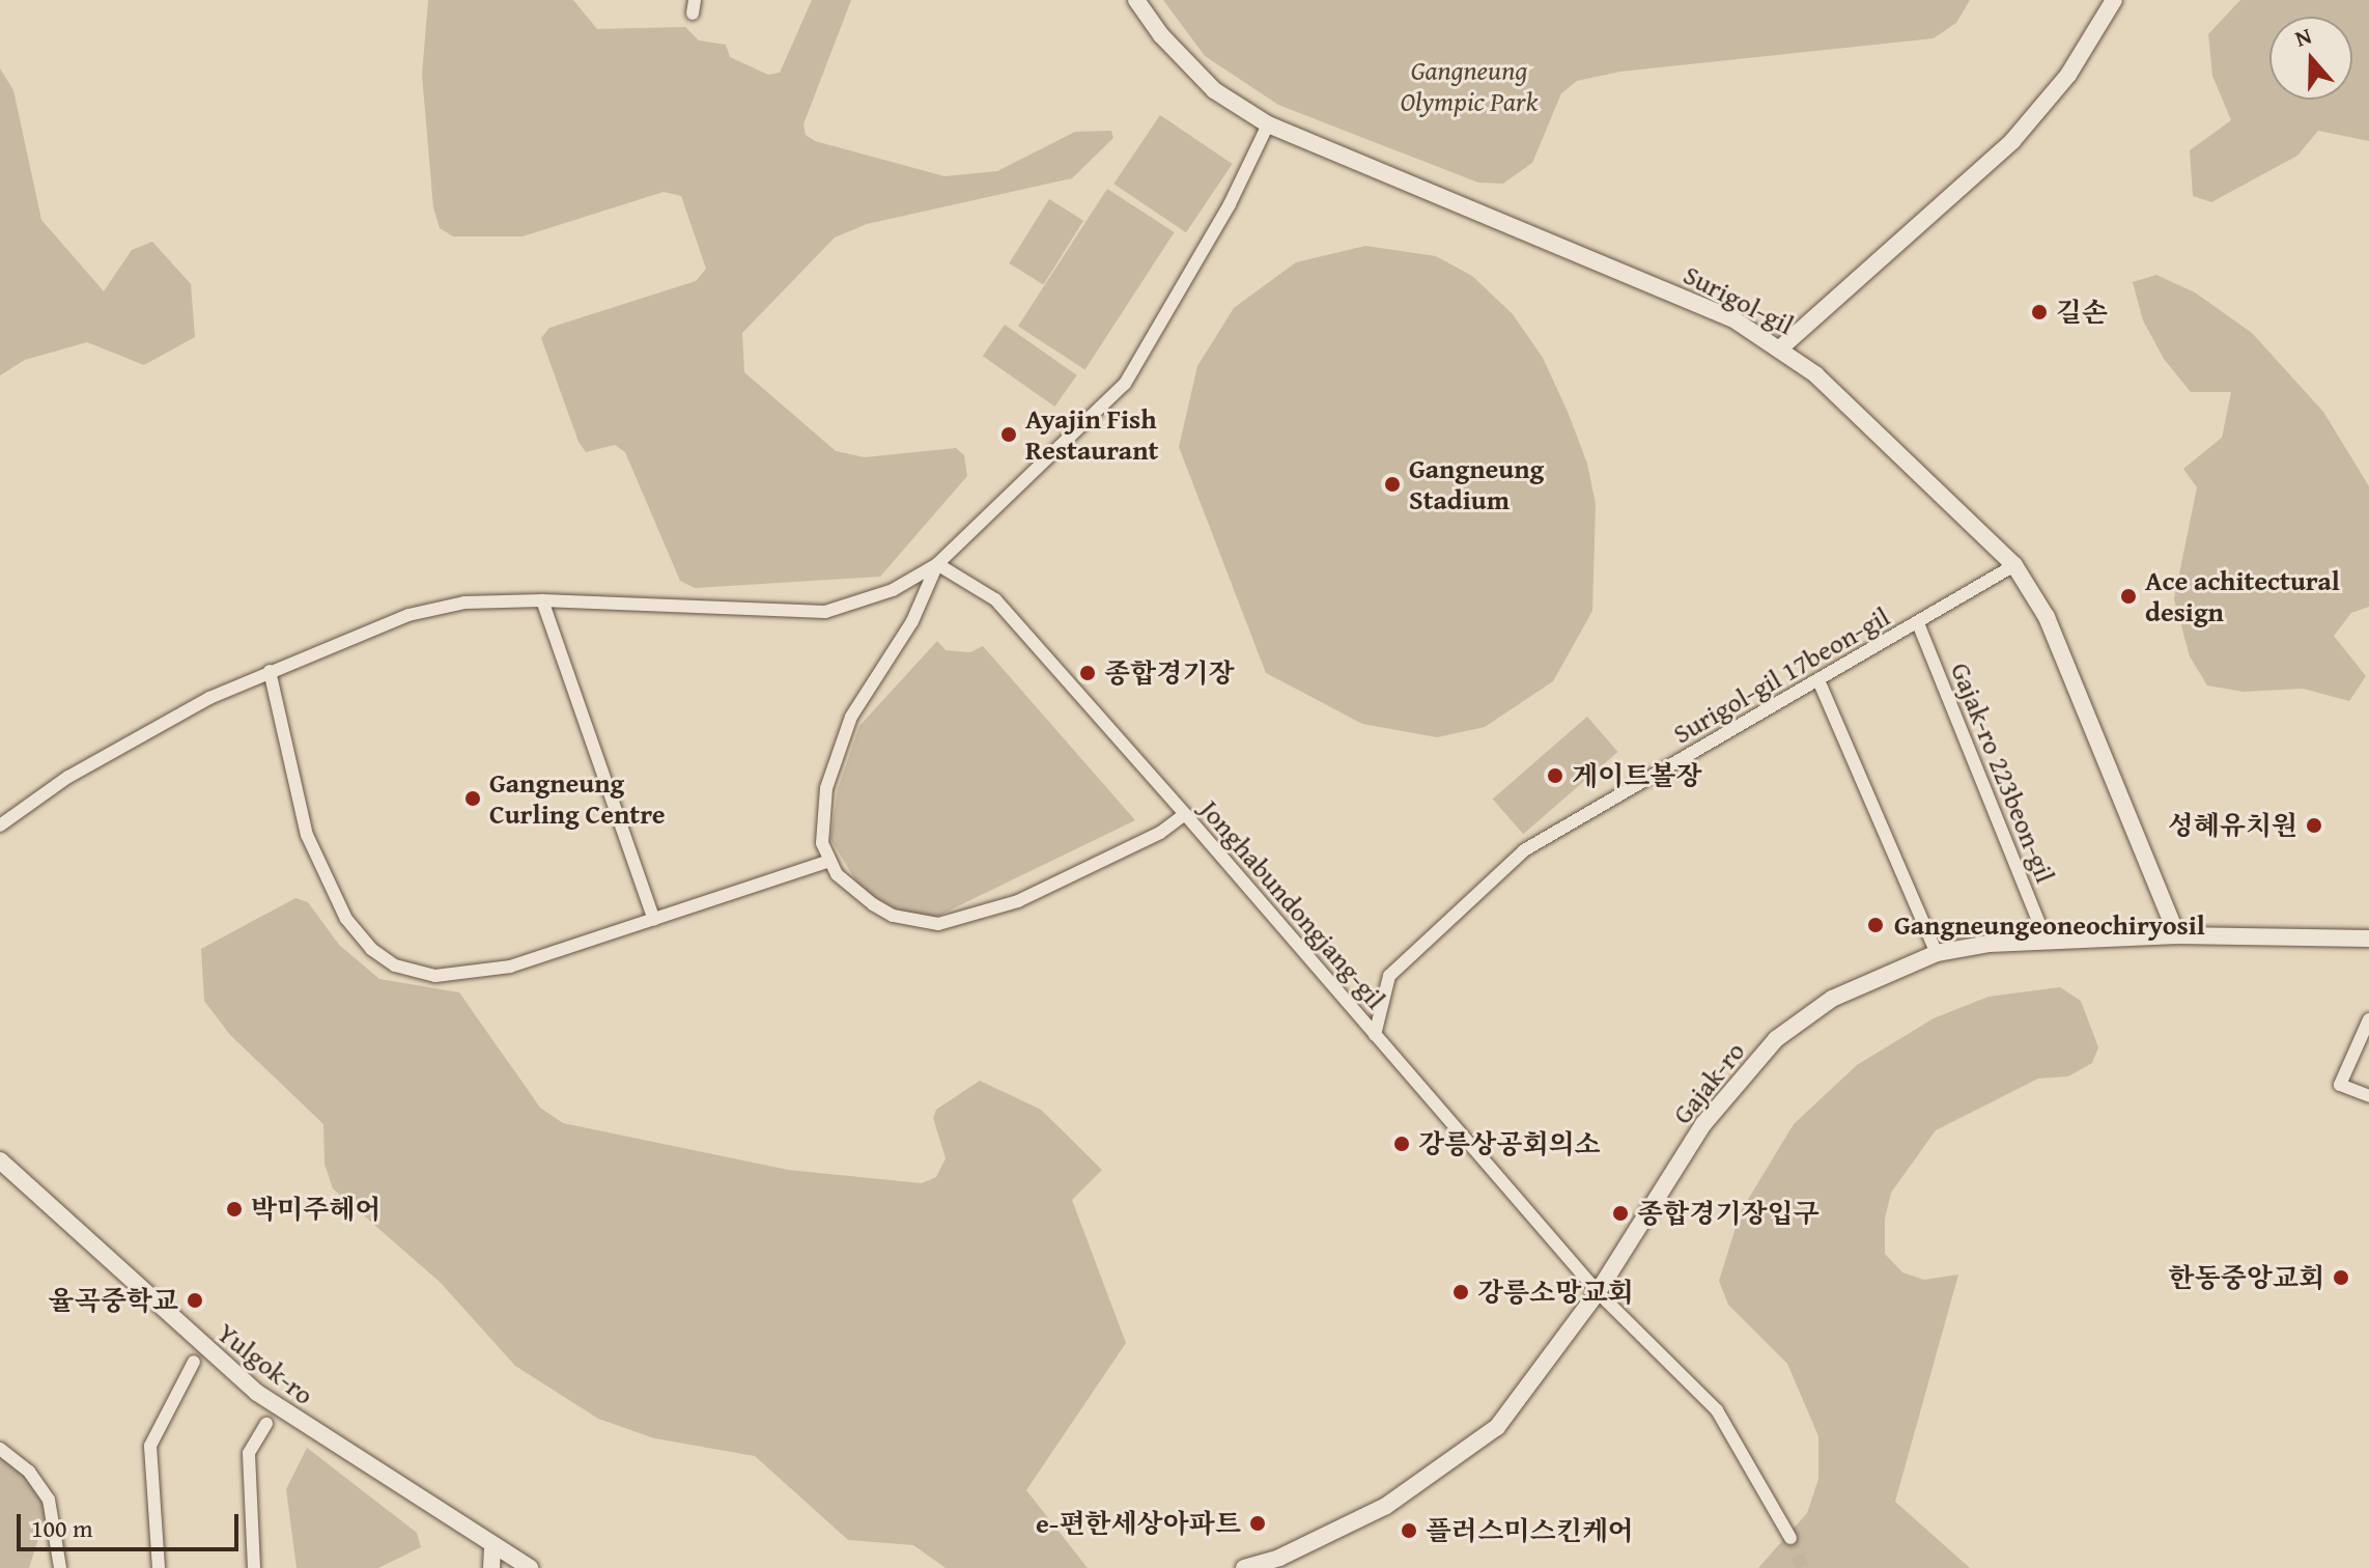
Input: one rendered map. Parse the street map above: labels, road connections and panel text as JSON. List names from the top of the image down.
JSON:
{
  "streets": {
    "street": [
      "Surigol-gil",
      "Surigol-gil 17beon-gil",
      "Gajak-ro 223beon-gil",
      "Jonghabundongjang-gil",
      "Gajak-ro",
      "Yulgok-ro"
    ]
  },
  "crossings": [
    ["Surigol-gil", "Surigol-gil 17beon-gil"],
    ["Surigol-gil", "Gajak-ro"],
    ["Surigol-gil 17beon-gil", "Gajak-ro 223beon-gil"],
    ["Surigol-gil 17beon-gil", "Jonghabundongjang-gil"],
    ["Gajak-ro 223beon-gil", "Gajak-ro"],
    ["Jonghabundongjang-gil", "Gajak-ro"]
  ],
  "parks": ["Gangneung Olympic Park"],
  "places": [
    "길손",
    "Ayajin Fish Restaurant",
    "Gangneung Stadium",
    "Ace achitectural design",
    "종합경기장",
    "게이트볼장",
    "Gangneung Curling Centre",
    "성혜유치원",
    "Gangneungeoneochiryosil",
    "강릉상공회의소",
    "박미주헤어",
    "종합경기장입구",
    "한동중앙교회",
    "강릉소망교회",
    "율곡중학교",
    "e-편한세상아파트",
    "플러스미스킨케어"
  ],
  "scale_bar": "100 m",
  "north": "top"
}
